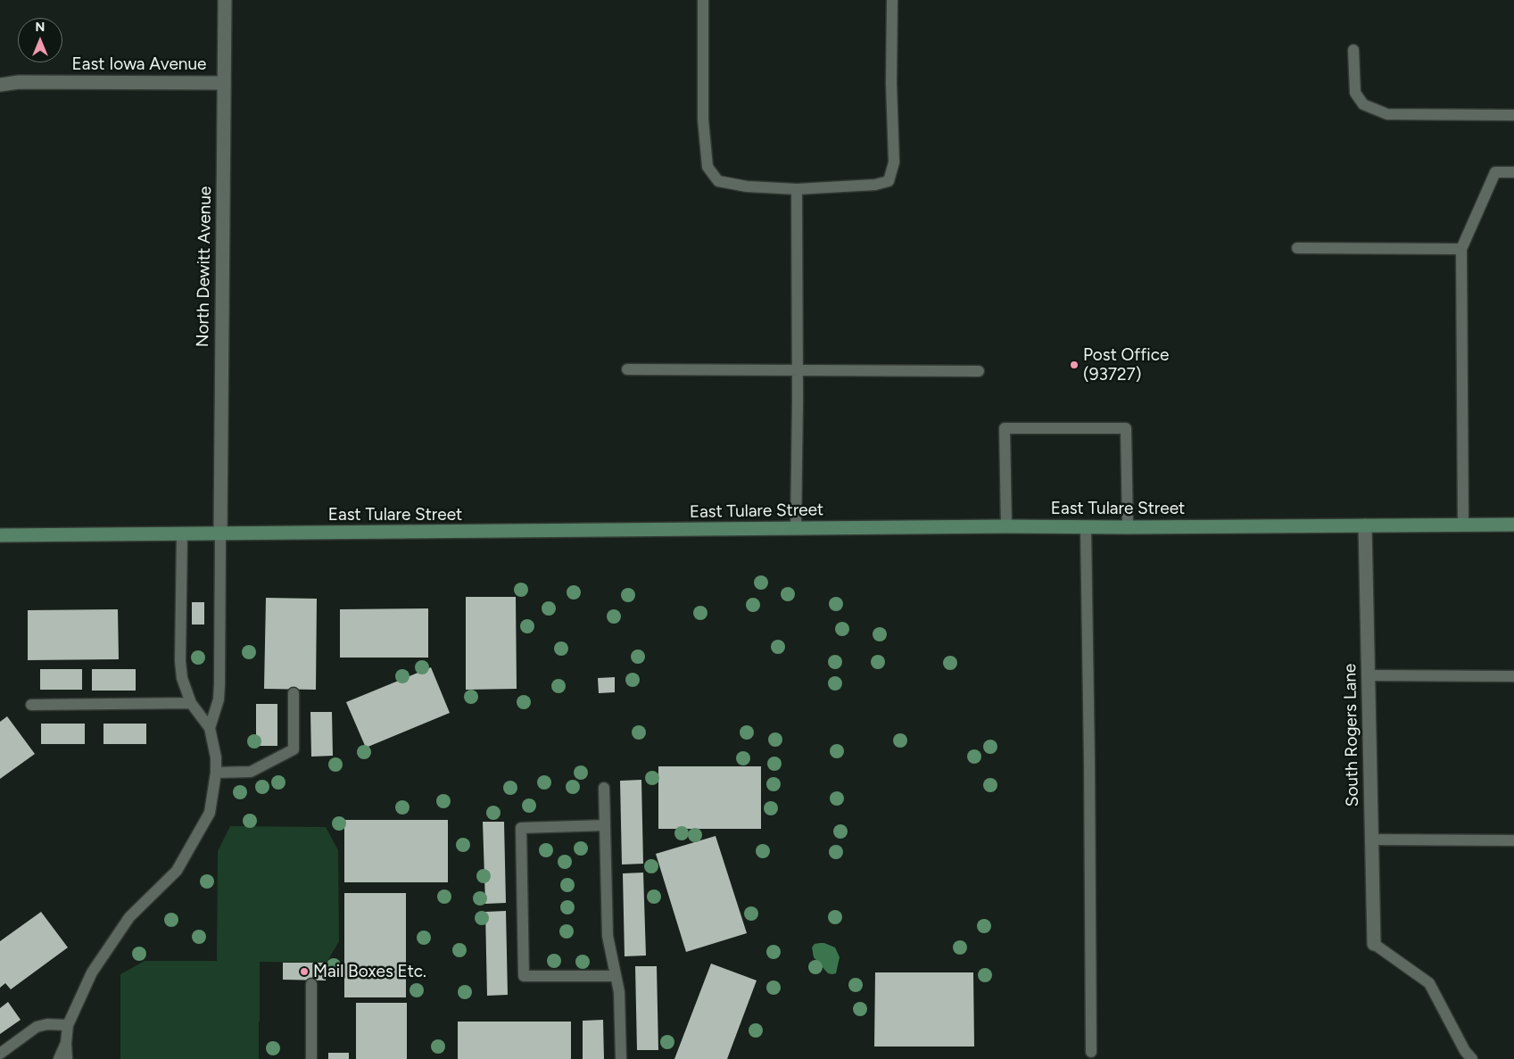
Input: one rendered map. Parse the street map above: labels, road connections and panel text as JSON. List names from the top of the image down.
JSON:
{
  "streets": {
    "main road": ["East Tulare Street"],
    "street": ["East Iowa Avenue", "North Dewitt Avenue", "South Rogers Lane"]
  },
  "crossings": [
    ["East Iowa Avenue", "North Dewitt Avenue"],
    ["North Dewitt Avenue", "East Tulare Street"],
    ["East Tulare Street", "South Rogers Lane"]
  ],
  "places": ["Post Office (93727)", "Mail Boxes Etc."],
  "north": "top"
}
